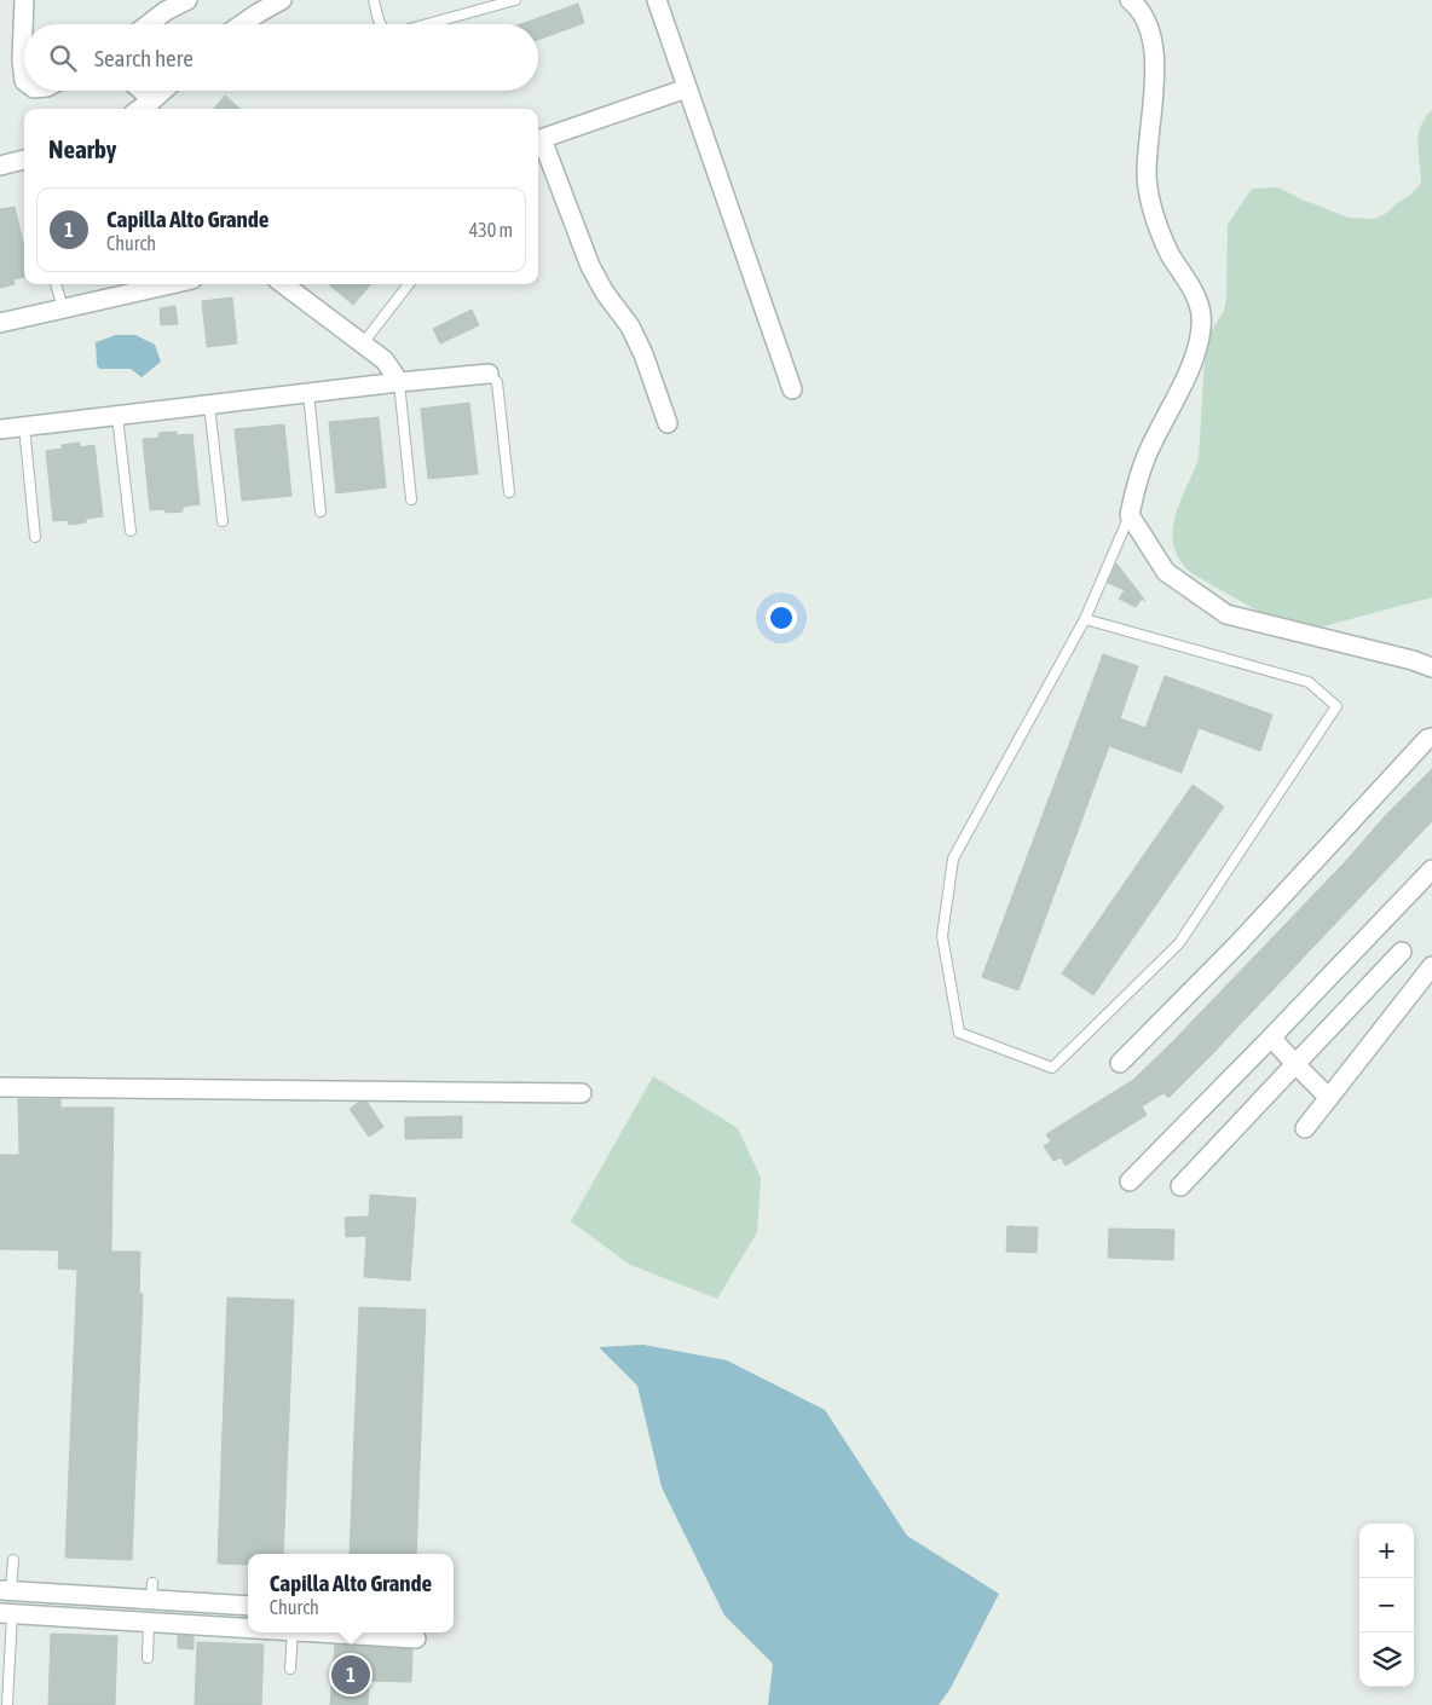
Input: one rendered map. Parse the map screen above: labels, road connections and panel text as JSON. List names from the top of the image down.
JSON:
{
  "page": {
    "search": "Search here",
    "heading": "Nearby",
    "list": [
      {
        "mark": "1",
        "name": "Capilla Alto Grande",
        "note": "Church",
        "value": "430 m"
      }
    ],
    "map_buttons": ["+", "−"],
    "popup": ["Capilla Alto Grande", "Church"],
    "pins": "1"
  }
}
